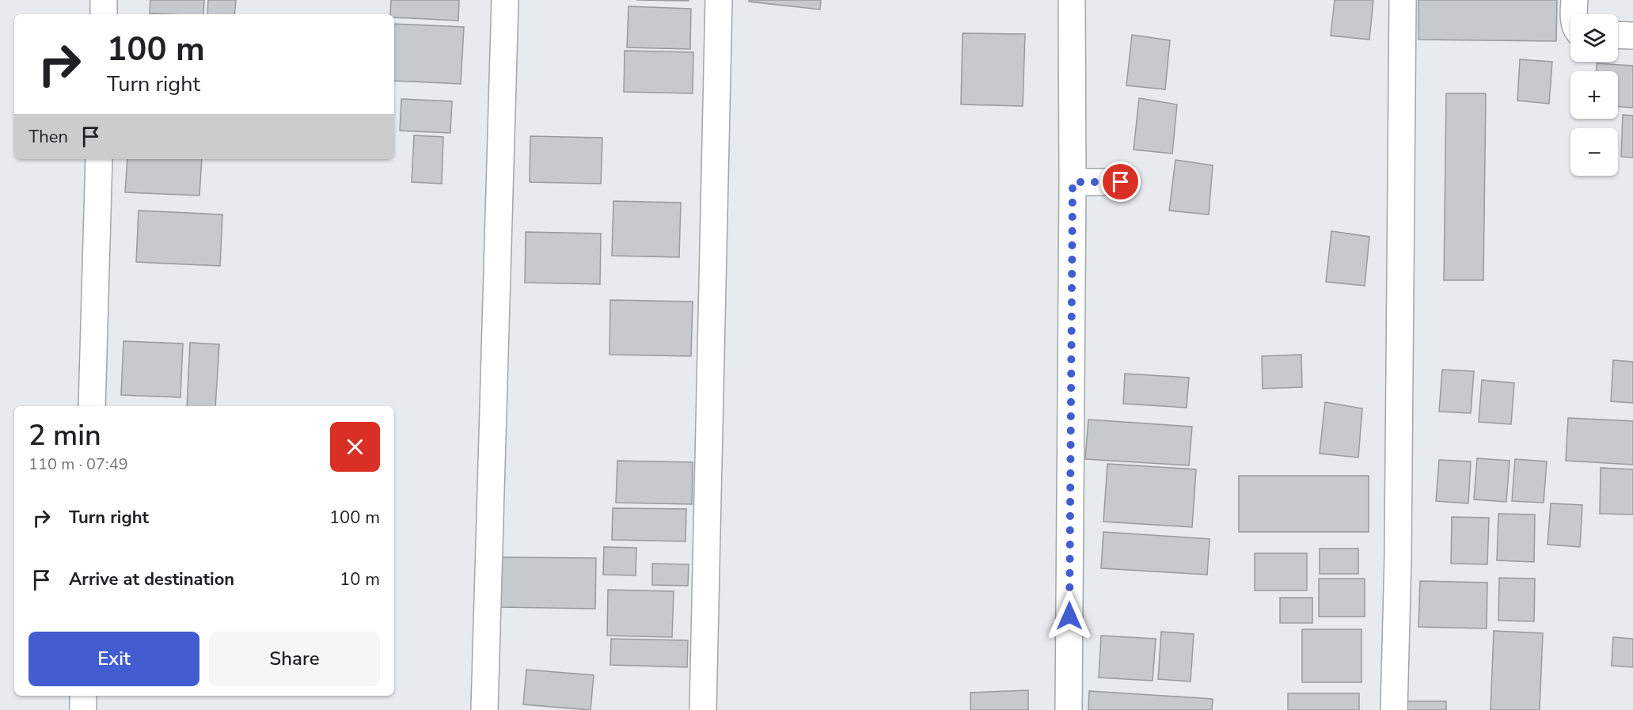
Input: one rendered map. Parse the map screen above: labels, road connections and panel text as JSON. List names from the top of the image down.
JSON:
{
  "page": {
    "map_buttons": ["+", "−"],
    "turn": ["100 m", "Turn right"],
    "then": "Then",
    "heading": ["2 min", "110 m · 07:49"],
    "list": [
      {
        "name": "Turn right",
        "value": "100 m"
      },
      {
        "name": "Arrive at destination",
        "value": "10 m"
      }
    ],
    "buttons": ["Exit", "Share"]
  }
}
